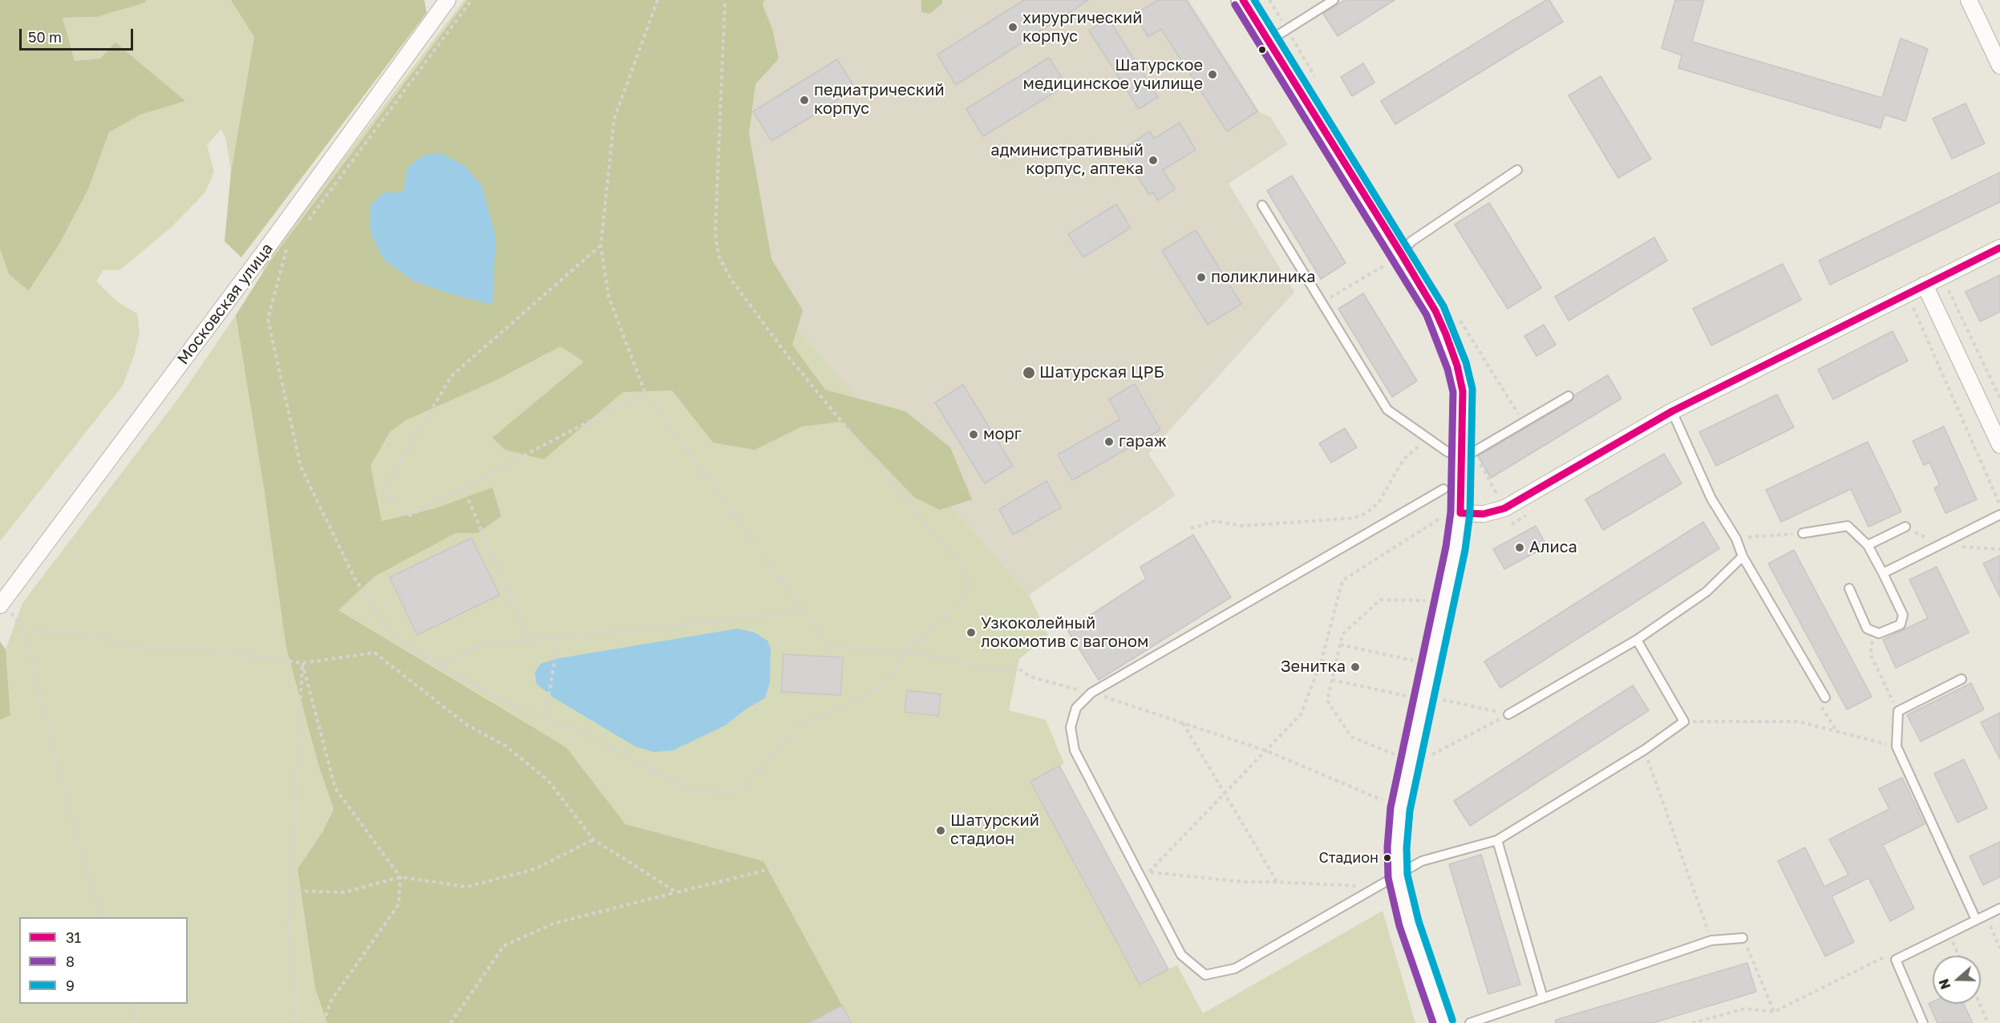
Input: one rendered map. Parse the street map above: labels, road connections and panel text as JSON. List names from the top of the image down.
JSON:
{
  "streets": {
    "street": ["Московская улица"]
  },
  "places": [
    "хирургический корпус",
    "Шатурское медицинское училище",
    "педиатрический корпус",
    "административный корпус, аптека",
    "поликлиника",
    "Шатурская ЦРБ",
    "морг",
    "гараж",
    "Алиса",
    "Узкоколейный локомотив с вагоном",
    "Зенитка",
    "Шатурский стадион",
    "Стадион"
  ],
  "lines": ["transit line 31", "transit line 9", "transit line 8"],
  "legend": ["31", "8", "9"],
  "scale_bar": "50 m",
  "north": "left"
}
